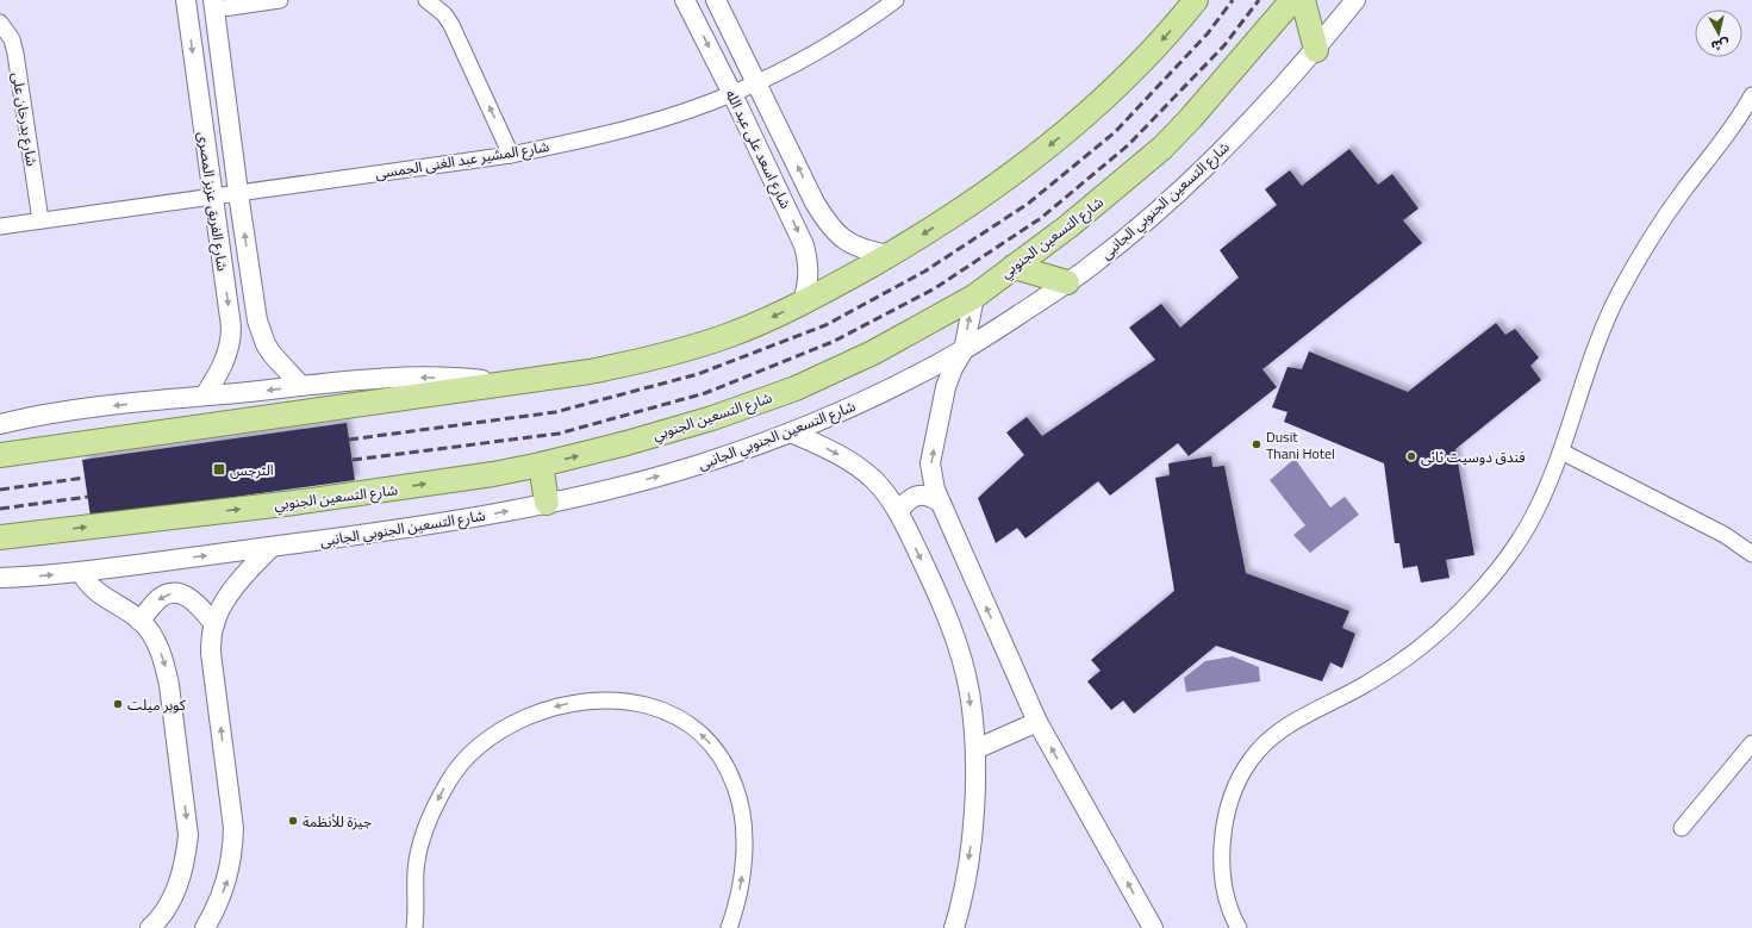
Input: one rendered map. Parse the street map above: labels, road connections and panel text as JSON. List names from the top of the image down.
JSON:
{
  "streets": {
    "main road": ["شارع التسعين الجنوبي"],
    "street": [
      "شارع بدرخان على",
      "شارع اسعد على عبد الله",
      "شارع المشير عبد الغنى الجمسى",
      "شارع التسعين الجنوبي الجانبى",
      "شارع الفريق عزيز المصرى"
    ]
  },
  "crossings": [
    ["شارع بدرخان على", "شارع المشير عبد الغنى الجمسى"],
    ["شارع اسعد على عبد الله", "شارع المشير عبد الغنى الجمسى"],
    ["شارع المشير عبد الغنى الجمسى", "شارع الفريق عزيز المصرى"]
  ],
  "places": {
    "other": [
      "Dusit Thani Hotel",
      "فندق دوسيت ثانى",
      "كوبر ميلت",
      "جيزة للأنظمة"
    ],
    "transit": ["النرجس"]
  },
  "north": "bottom"
}
